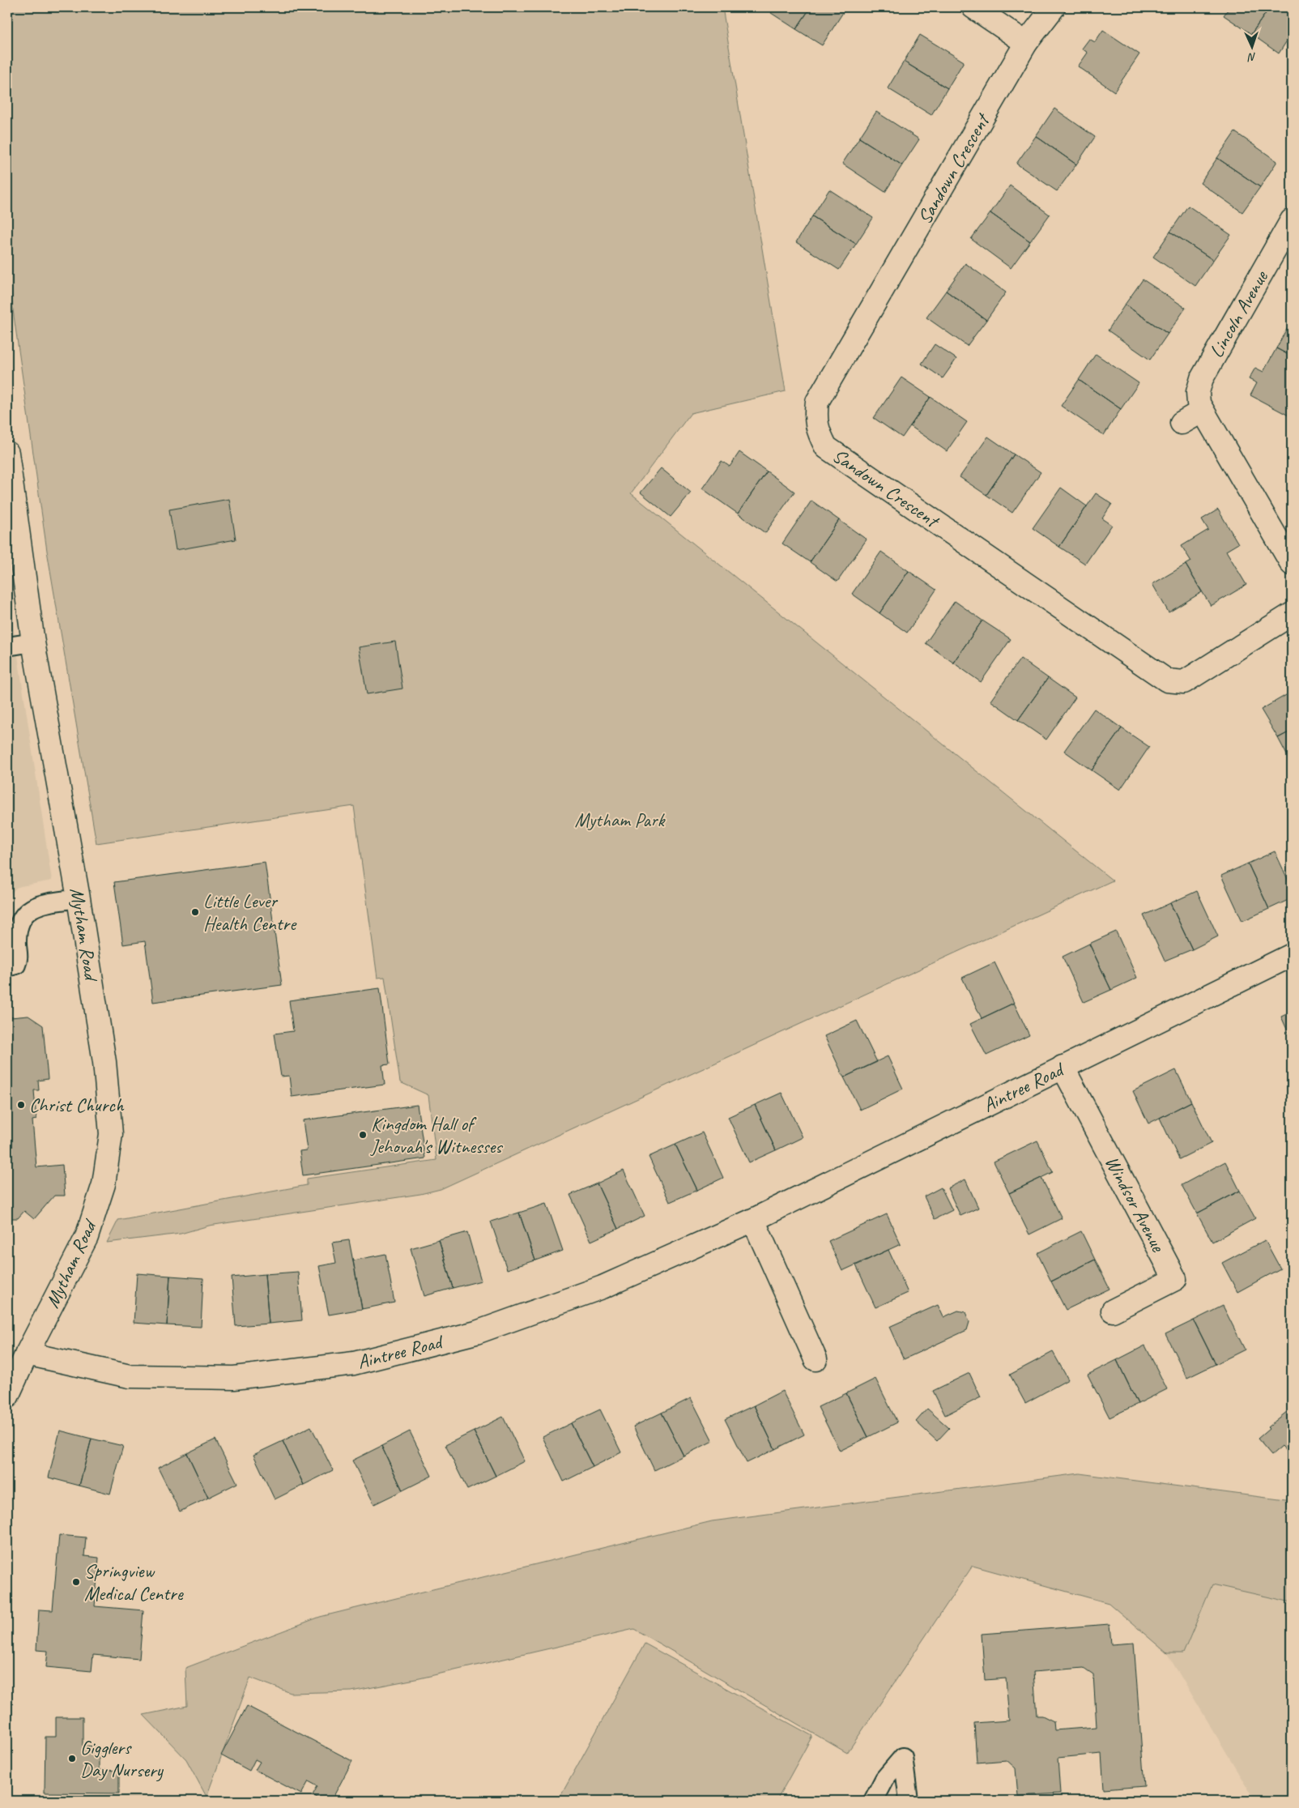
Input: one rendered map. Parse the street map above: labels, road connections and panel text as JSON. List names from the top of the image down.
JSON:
{
  "streets": {
    "street": [
      "Sandown Crescent",
      "Lincoln Avenue",
      "Mytham Road",
      "Aintree Road",
      "Windsor Avenue"
    ]
  },
  "crossings": [
    ["Mytham Road", "Aintree Road"],
    ["Aintree Road", "Windsor Avenue"]
  ],
  "parks": ["Mytham Park"],
  "places": [
    "Little Lever Health Centre",
    "Christ Church",
    "Kingdom Hall of Jehovah's Witnesses",
    "Springview Medical Centre",
    "Gigglers Day Nursery"
  ],
  "north": "bottom"
}
